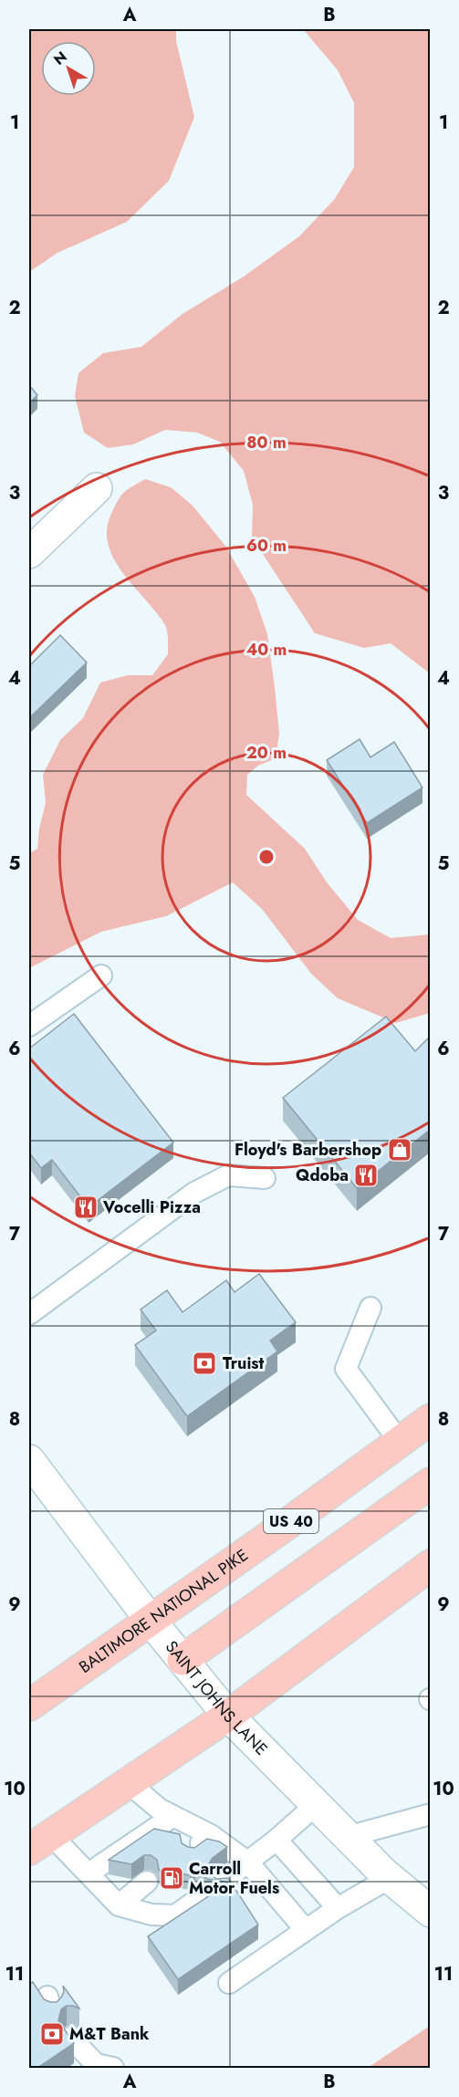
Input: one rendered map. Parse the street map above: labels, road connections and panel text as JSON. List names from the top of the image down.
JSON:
{
  "streets": {
    "main road": ["US 40", "BALTIMORE NATIONAL PIKE"],
    "street": ["SAINT JOHNS LANE"]
  },
  "crossings": [
    ["BALTIMORE NATIONAL PIKE", "SAINT JOHNS LANE"]
  ],
  "places": {
    "shop": ["Floyd's Barbershop"],
    "restaurant": ["Qdoba", "Vocelli Pizza"],
    "bank": ["Truist", "M&T Bank"],
    "fuel station": ["Carroll Motor Fuels"]
  },
  "north": "top left",
  "grid": {
    "columns": ["A", "B"],
    "rows": [
      "1",
      "2",
      "3",
      "4",
      "5",
      "6",
      "7",
      "8",
      "9",
      "10",
      "11"
    ]
  },
  "rings": [
    "80 m",
    "60 m",
    "40 m",
    "20 m"
  ]
}
